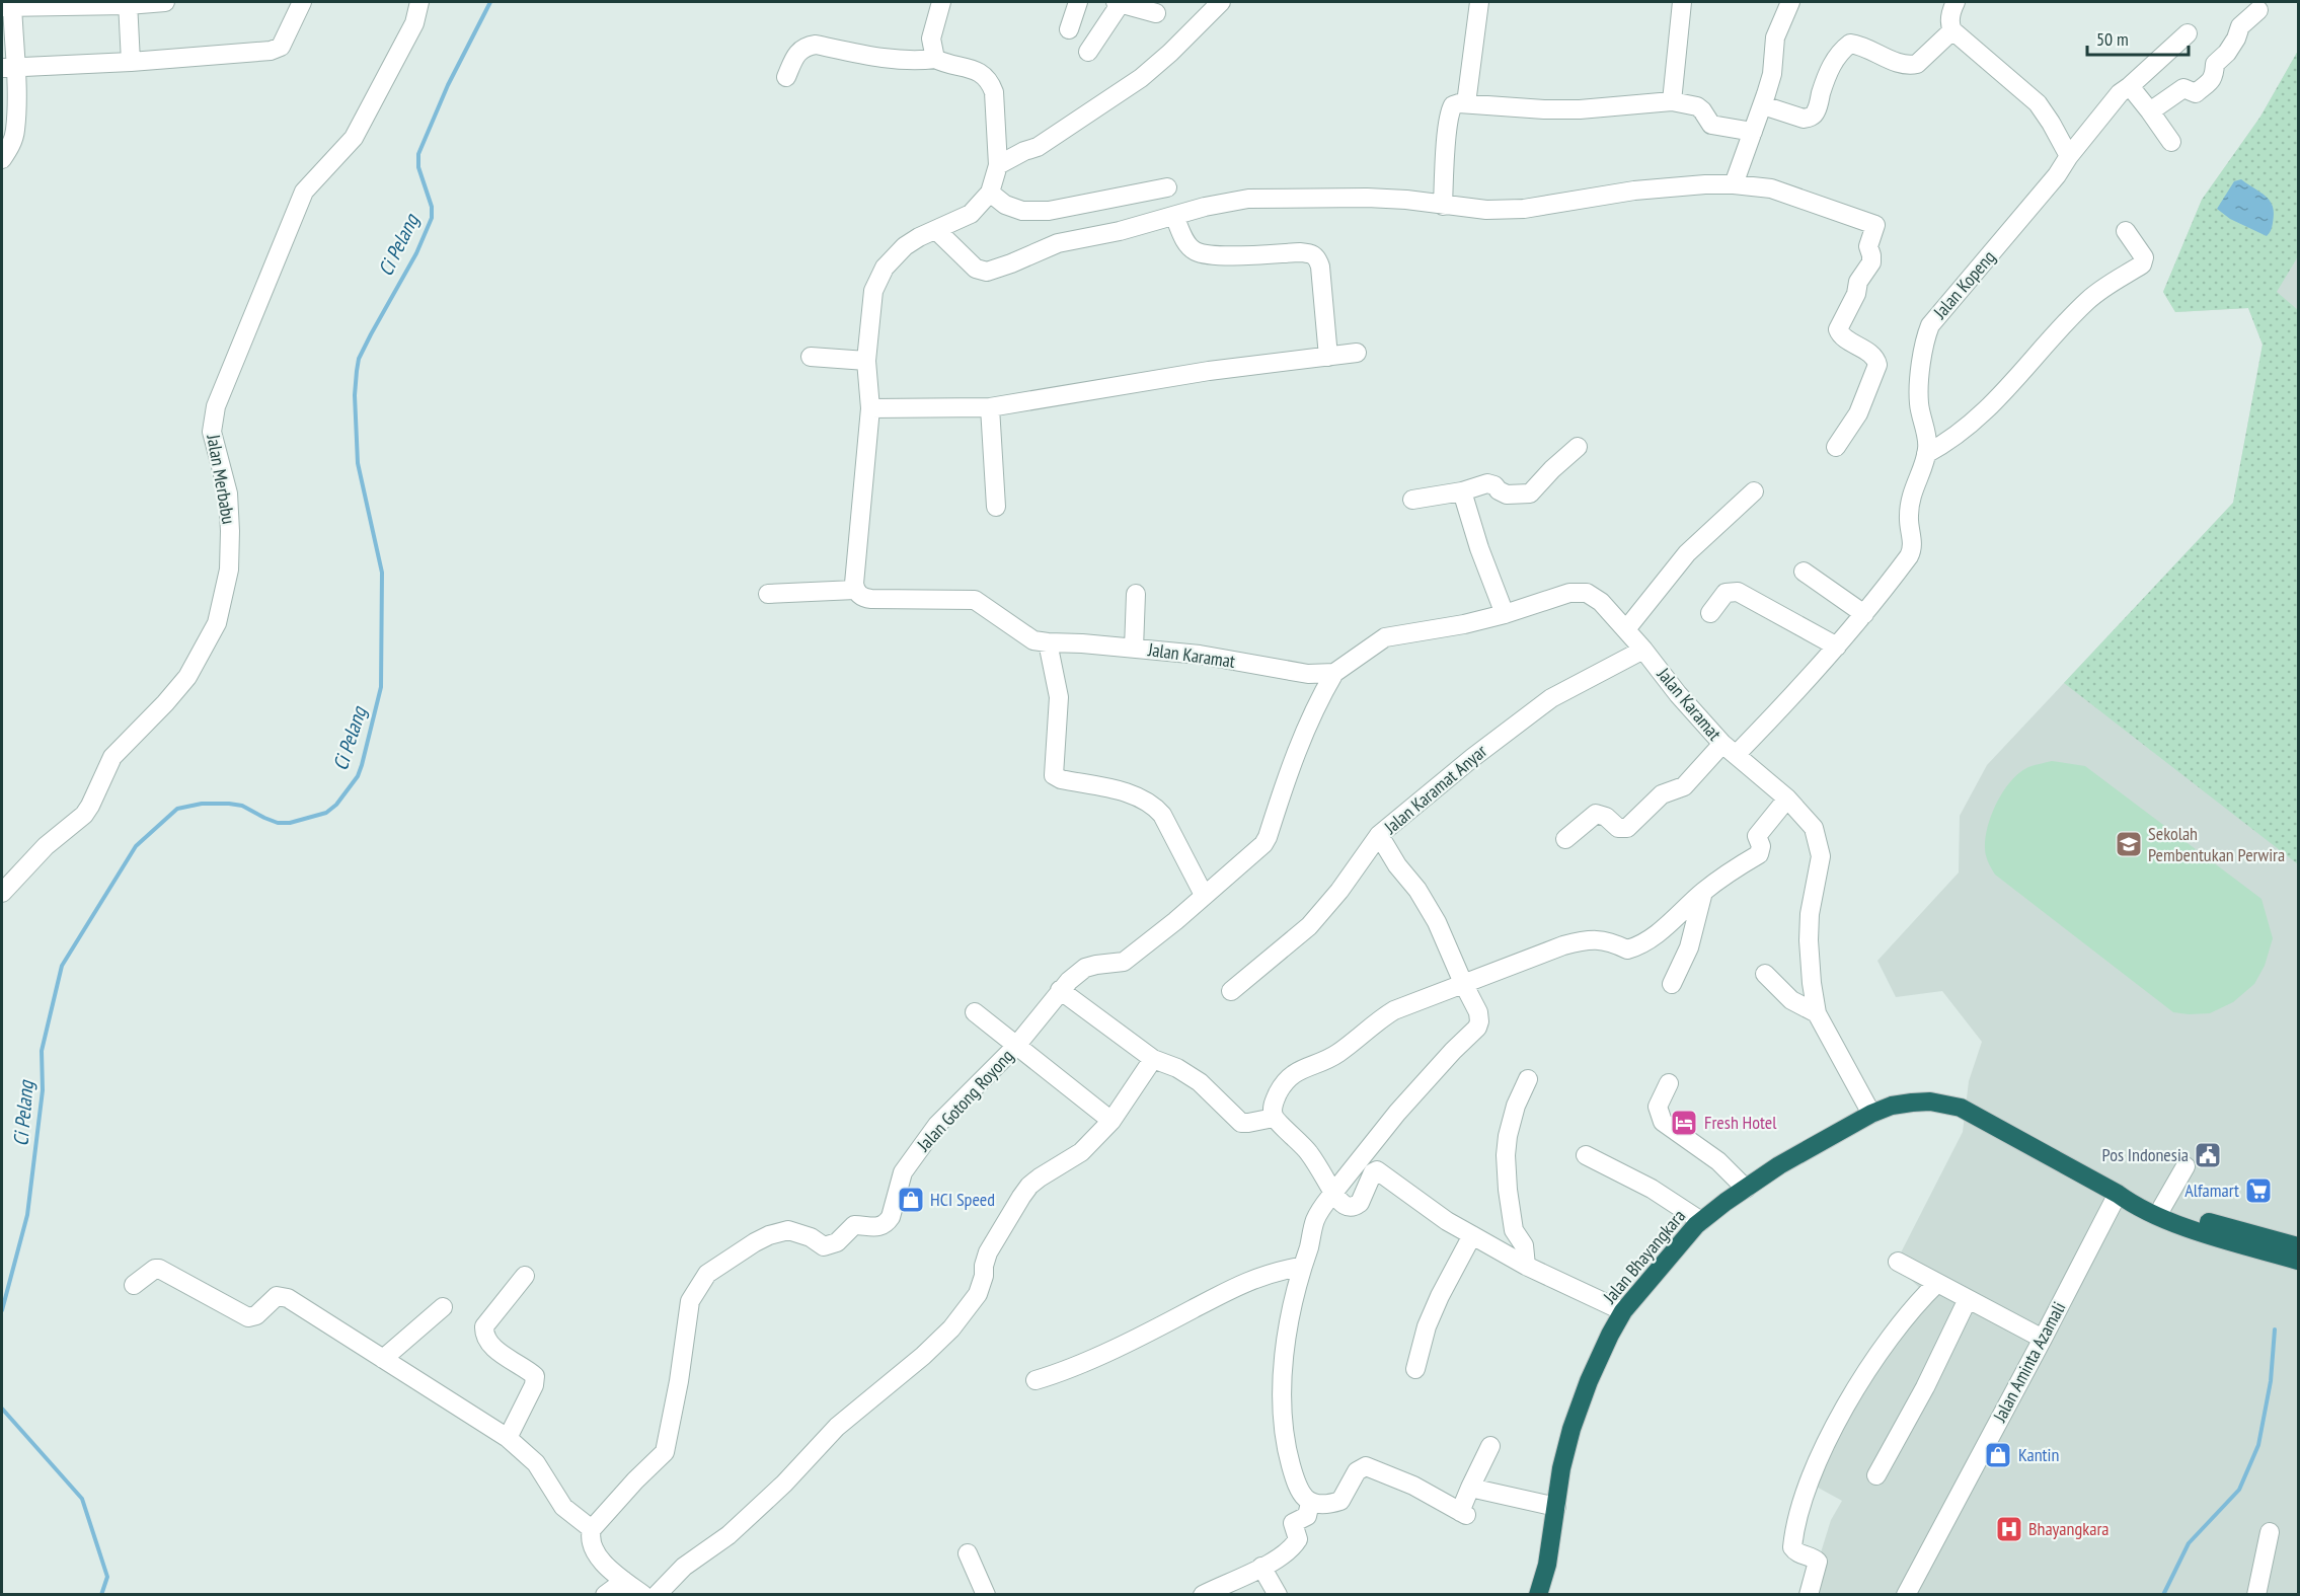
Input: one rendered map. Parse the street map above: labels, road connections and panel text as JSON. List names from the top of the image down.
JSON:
{
  "streets": {
    "highway": ["Jalan Bhayangkara"],
    "street": [
      "Jalan Kopeng",
      "Jalan Merbabu",
      "Jalan Karamat",
      "Jalan Karamat Anyar",
      "Jalan Gotong Royong",
      "Jalan Aminta Azamali"
    ]
  },
  "crossings": [
    ["Jalan Kopeng", "Jalan Karamat"],
    ["Jalan Karamat", "Jalan Karamat Anyar"],
    ["Jalan Karamat", "Jalan Gotong Royong"],
    ["Jalan Karamat", "Jalan Bhayangkara"],
    ["Jalan Bhayangkara", "Jalan Aminta Azamali"]
  ],
  "water": ["Ci Pelang"],
  "places": {
    "school or university": ["Sekolah Pembentukan Perwira"],
    "hotel": ["Fresh Hotel"],
    "public building": ["Pos Indonesia"],
    "supermarket": ["Alfamart"],
    "shop": ["HCI Speed", "Kantin"],
    "hospital": ["Bhayangkara"]
  },
  "scale_bar": "50 m"
}
